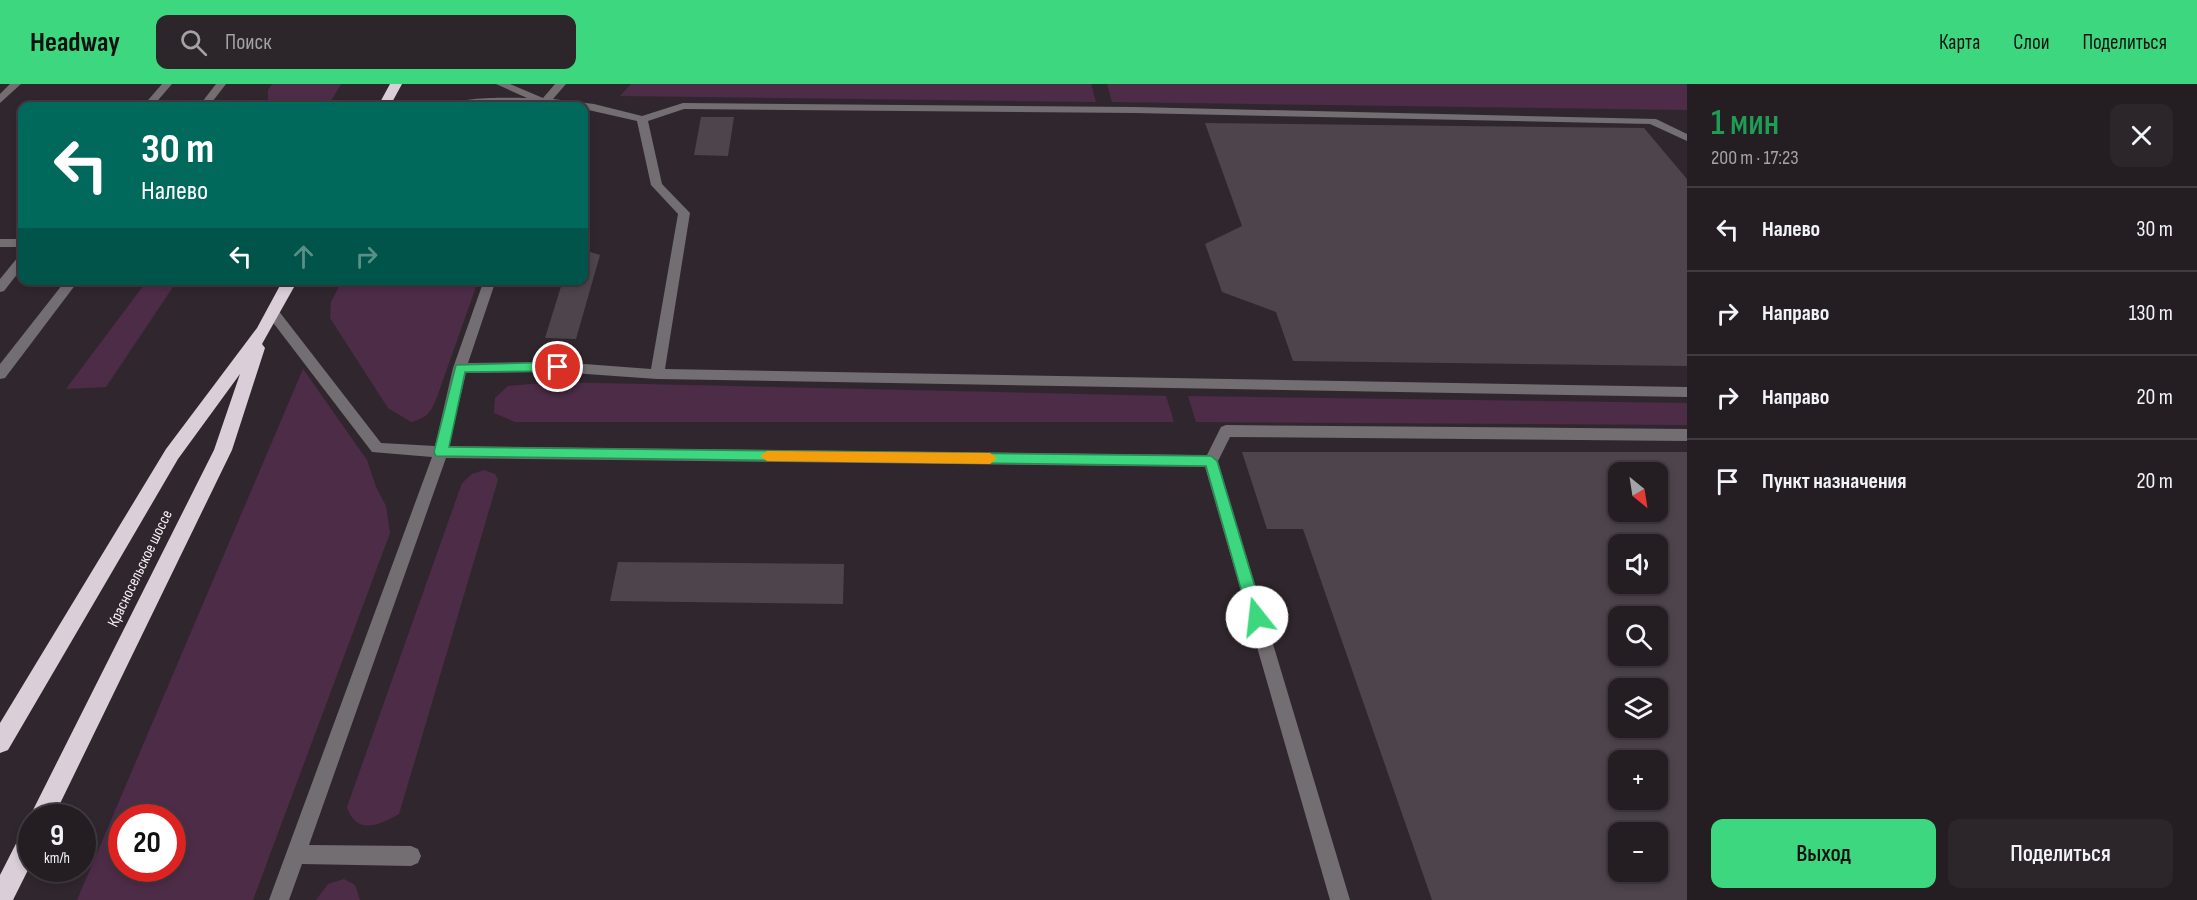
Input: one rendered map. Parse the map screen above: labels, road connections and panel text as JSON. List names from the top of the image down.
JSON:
{
  "streets": {
    "highway": ["Красносельское шоссе"]
  },
  "north": "bottom right",
  "page": {
    "header": "Headway",
    "search": "Поиск",
    "nav": ["Карта", "Слои", "Поделиться"],
    "heading": ["1 мин", "200 m · 17:23"],
    "turn": ["30 m", "Налево"],
    "list": [
      {
        "name": "Налево",
        "value": "30 m"
      },
      {
        "name": "Направо",
        "value": "130 m"
      },
      {
        "name": "Направо",
        "value": "20 m"
      },
      {
        "name": "Пункт назначения",
        "value": "20 m"
      }
    ],
    "map_buttons": ["+", "−"],
    "speed": "9 km/h",
    "limit": "20",
    "buttons": ["Выход", "Поделиться"]
  }
}
